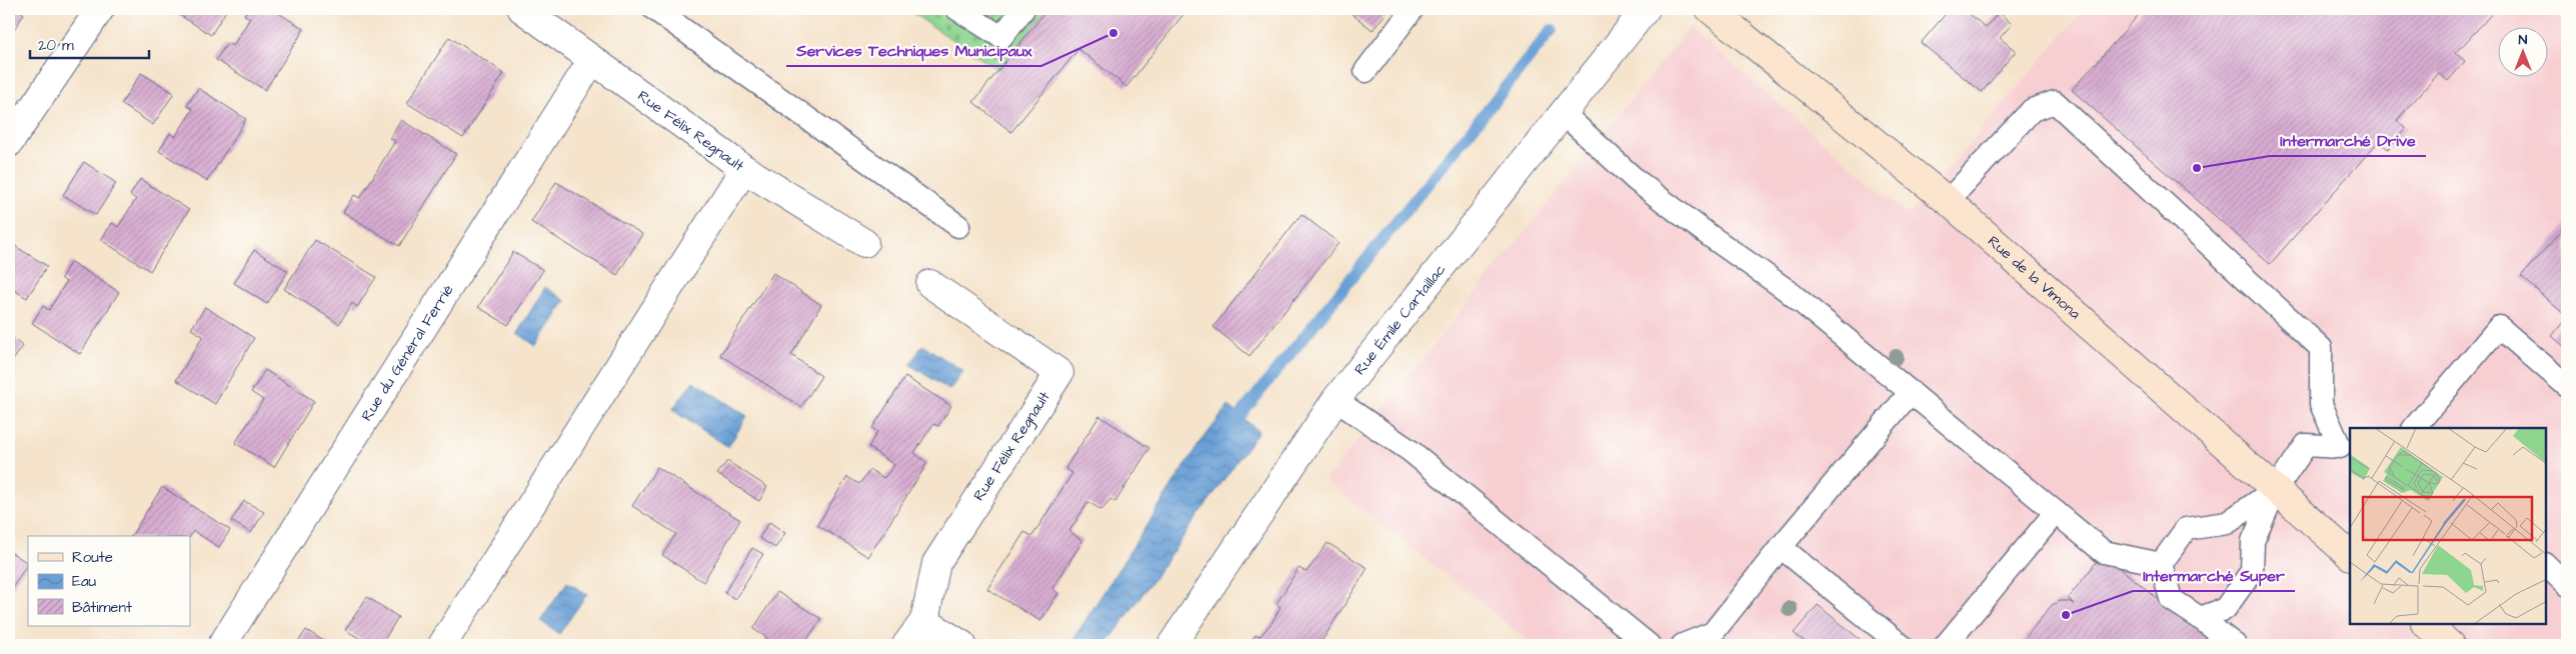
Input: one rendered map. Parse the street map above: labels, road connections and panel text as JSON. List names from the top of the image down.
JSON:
{
  "streets": {
    "street": [
      "Rue Félix Regnault",
      "Rue de la Vimona",
      "Rue Émile Cartaillac",
      "Rue du Général Ferrié"
    ]
  },
  "crossings": [
    ["Rue Félix Regnault", "Rue du Général Ferrié"]
  ],
  "places": ["Services Techniques Municipaux", "Intermarché Drive", "Intermarché Super"],
  "legend": ["Route", "Eau", "Bâtiment"],
  "scale_bar": "20 m",
  "north": "top"
}
